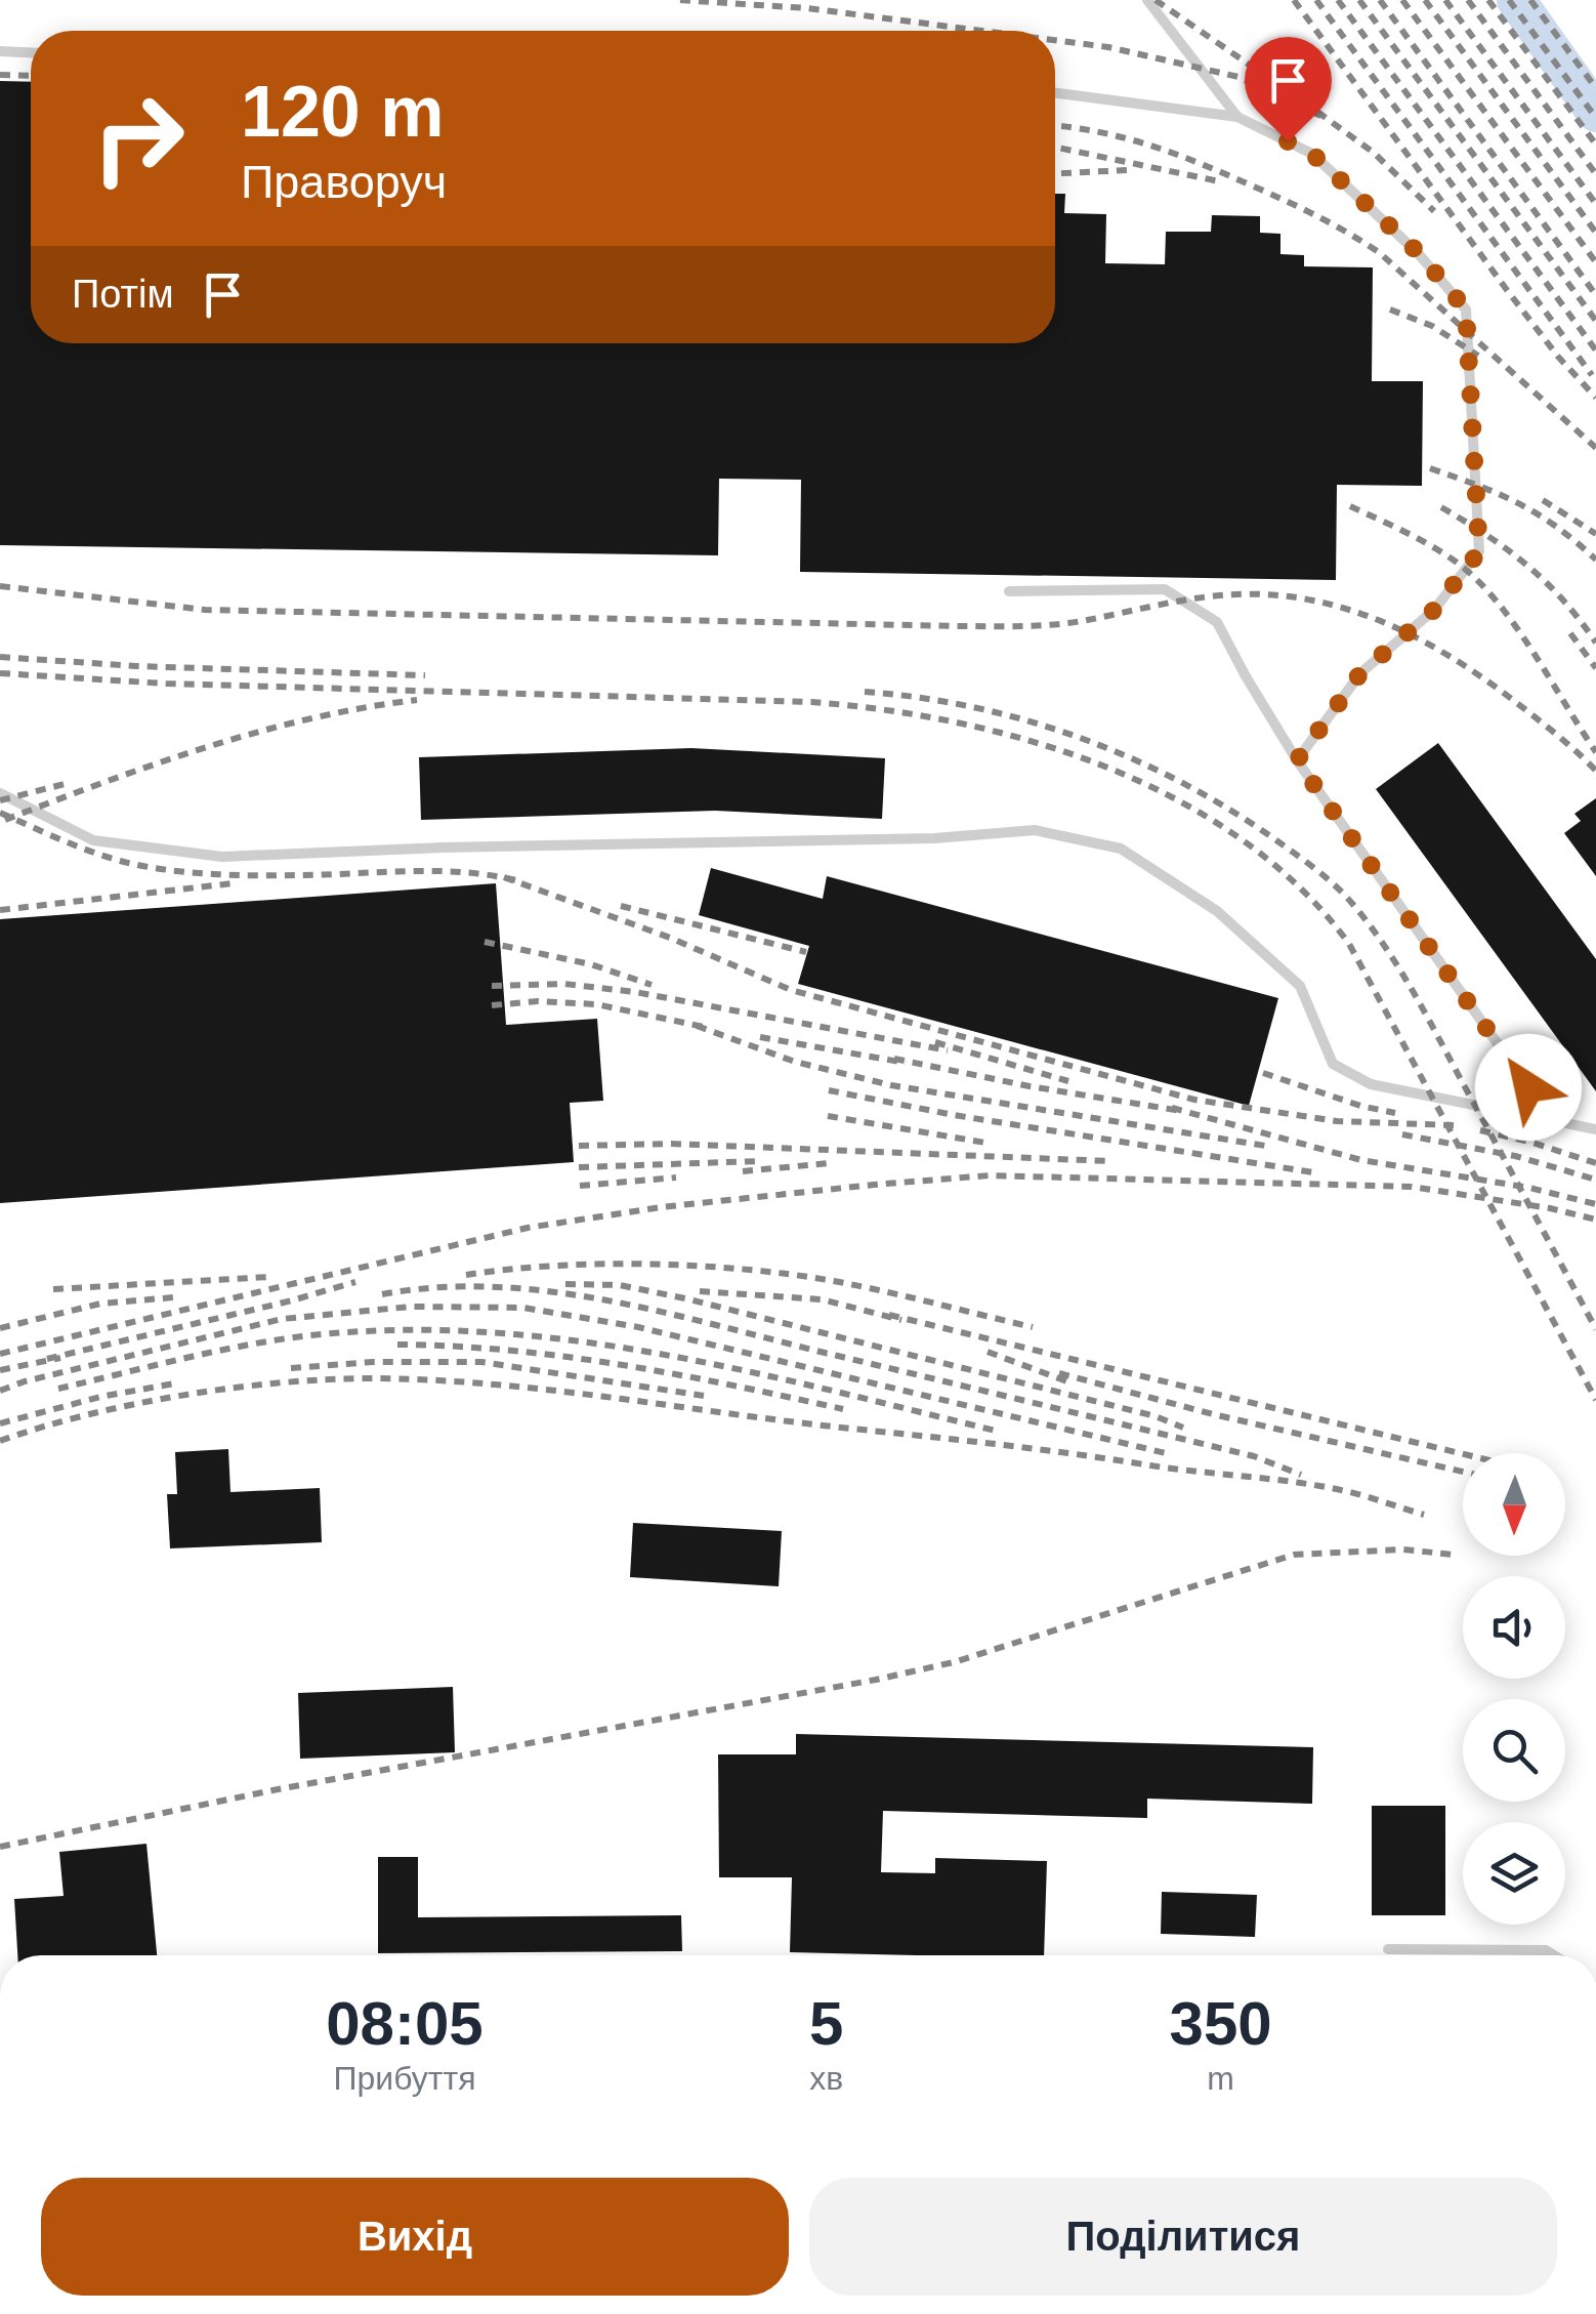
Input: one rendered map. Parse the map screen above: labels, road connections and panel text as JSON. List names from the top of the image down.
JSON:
{
  "north": "bottom",
  "page": {
    "turn": ["120 m", "Праворуч"],
    "then": "Потім",
    "eta": [
      "08:05",
      "Прибуття",
      "5",
      "хв",
      "350",
      "m"
    ],
    "buttons": ["Вихід", "Поділитися"]
  }
}
